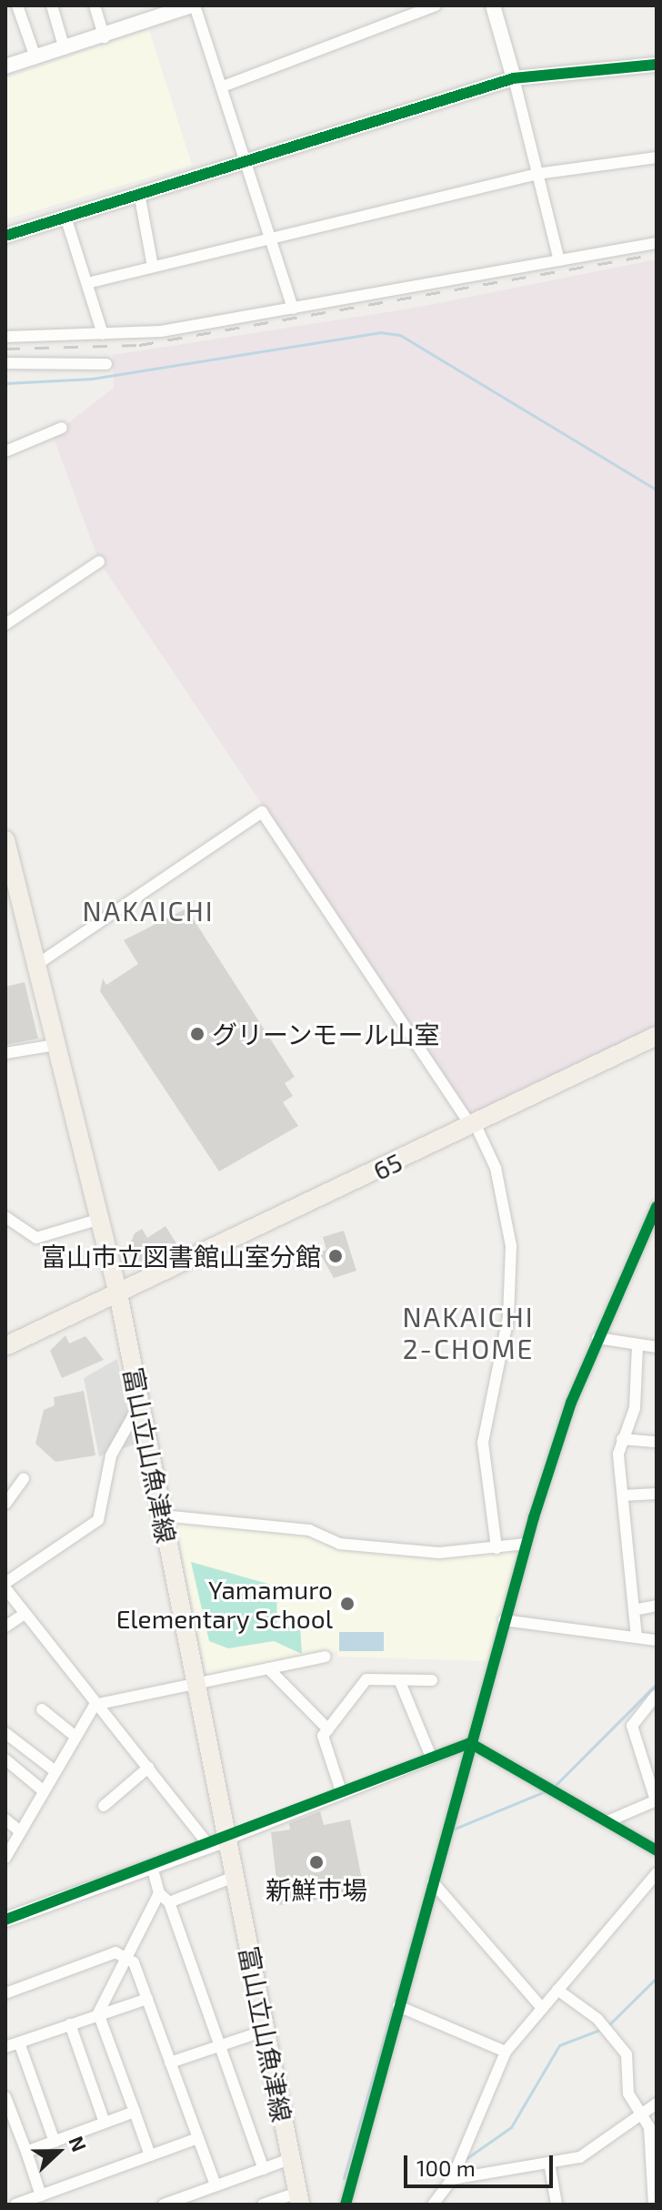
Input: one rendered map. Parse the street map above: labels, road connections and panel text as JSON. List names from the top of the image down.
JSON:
{
  "streets": {
    "main road": ["65", "富山立山魚津線"]
  },
  "crossings": [
    ["65", "富山立山魚津線"]
  ],
  "districts": ["NAKAICHI", "NAKAICHI 2-CHOME"],
  "places": [
    "グリーンモール山室",
    "富山市立図書館山室分館",
    "Yamamuro Elementary School",
    "新鮮市場"
  ],
  "scale_bar": "100 m",
  "north": "right"
}
